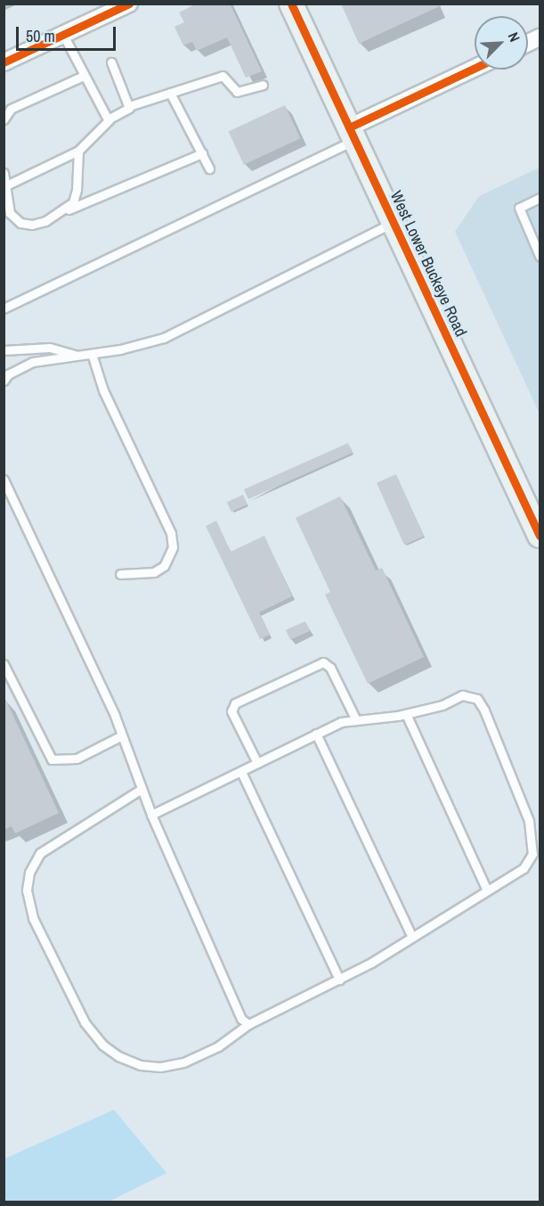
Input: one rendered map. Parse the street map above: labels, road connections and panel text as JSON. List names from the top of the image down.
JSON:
{
  "streets": {
    "main road": ["West Lower Buckeye Road"]
  },
  "scale_bar": "50 m",
  "north": "top right"
}
